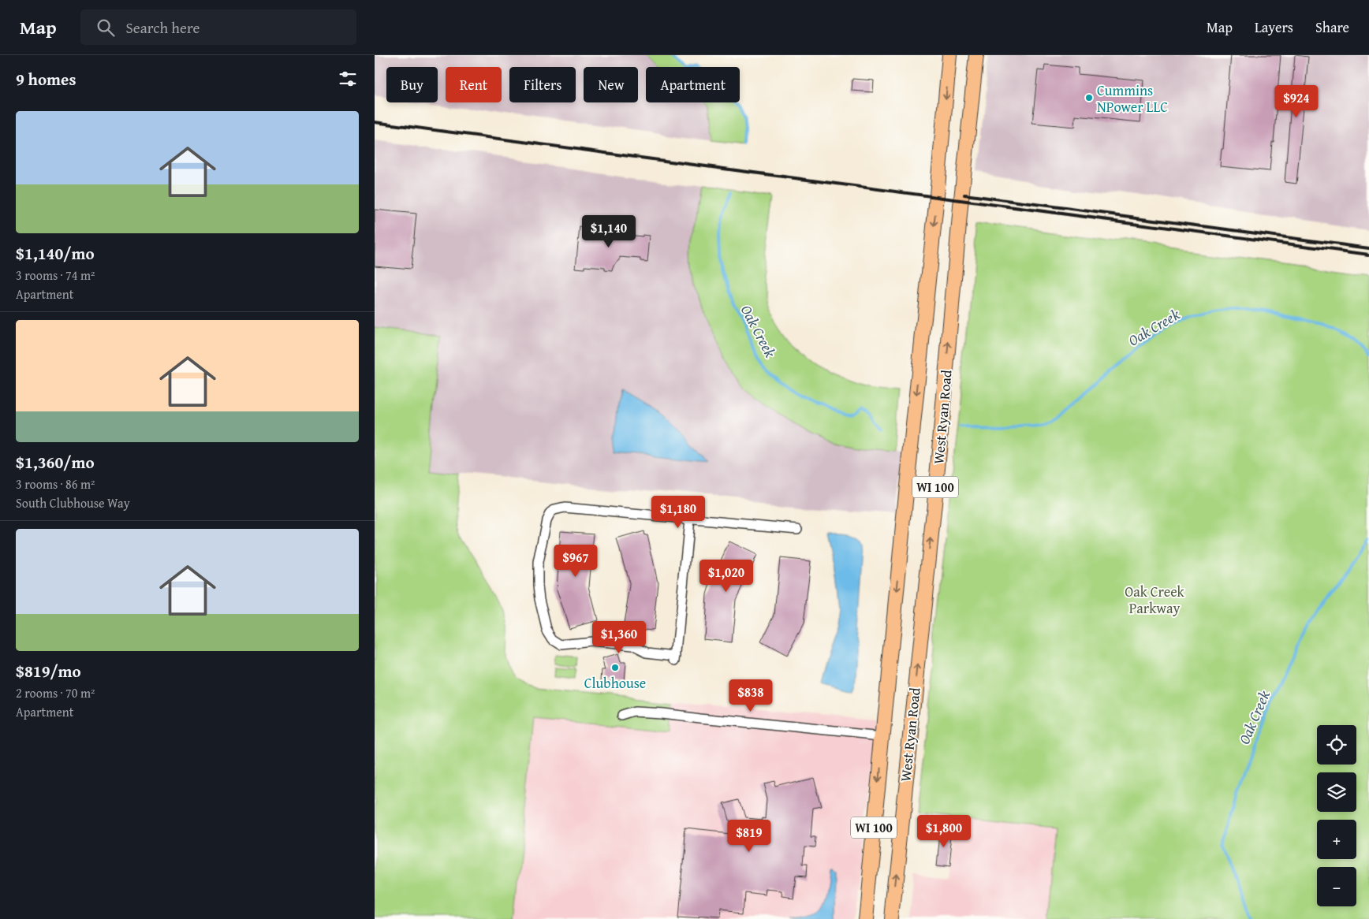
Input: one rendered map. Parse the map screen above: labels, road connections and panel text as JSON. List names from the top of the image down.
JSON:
{
  "streets": {
    "main road": ["West Ryan Road", "WI 100"]
  },
  "water": ["Oak Creek"],
  "parks": ["Oak Creek Parkway"],
  "places": ["Cummins NPower LLC", "Clubhouse"],
  "page": {
    "header": "Map",
    "search": "Search here",
    "nav": ["Map", "Layers", "Share"],
    "heading": "9 homes",
    "chip": [
      "Buy",
      "Rent",
      "Filters",
      "New",
      "Apartment"
    ],
    "price": [
      "$924",
      "$1,140",
      "$1,180",
      "$967",
      "$1,020",
      "$1,360",
      "$838",
      "$1,800",
      "$819"
    ],
    "list": [
      {
        "name": "$1,140/mo",
        "note": "3 rooms · 74 m² · Apartment"
      },
      {
        "name": "$1,360/mo",
        "note": "3 rooms · 86 m² · South Clubhouse Way"
      },
      {
        "name": "$819/mo",
        "note": "2 rooms · 70 m² · Apartment"
      }
    ],
    "map_buttons": ["+", "−"]
  }
}
